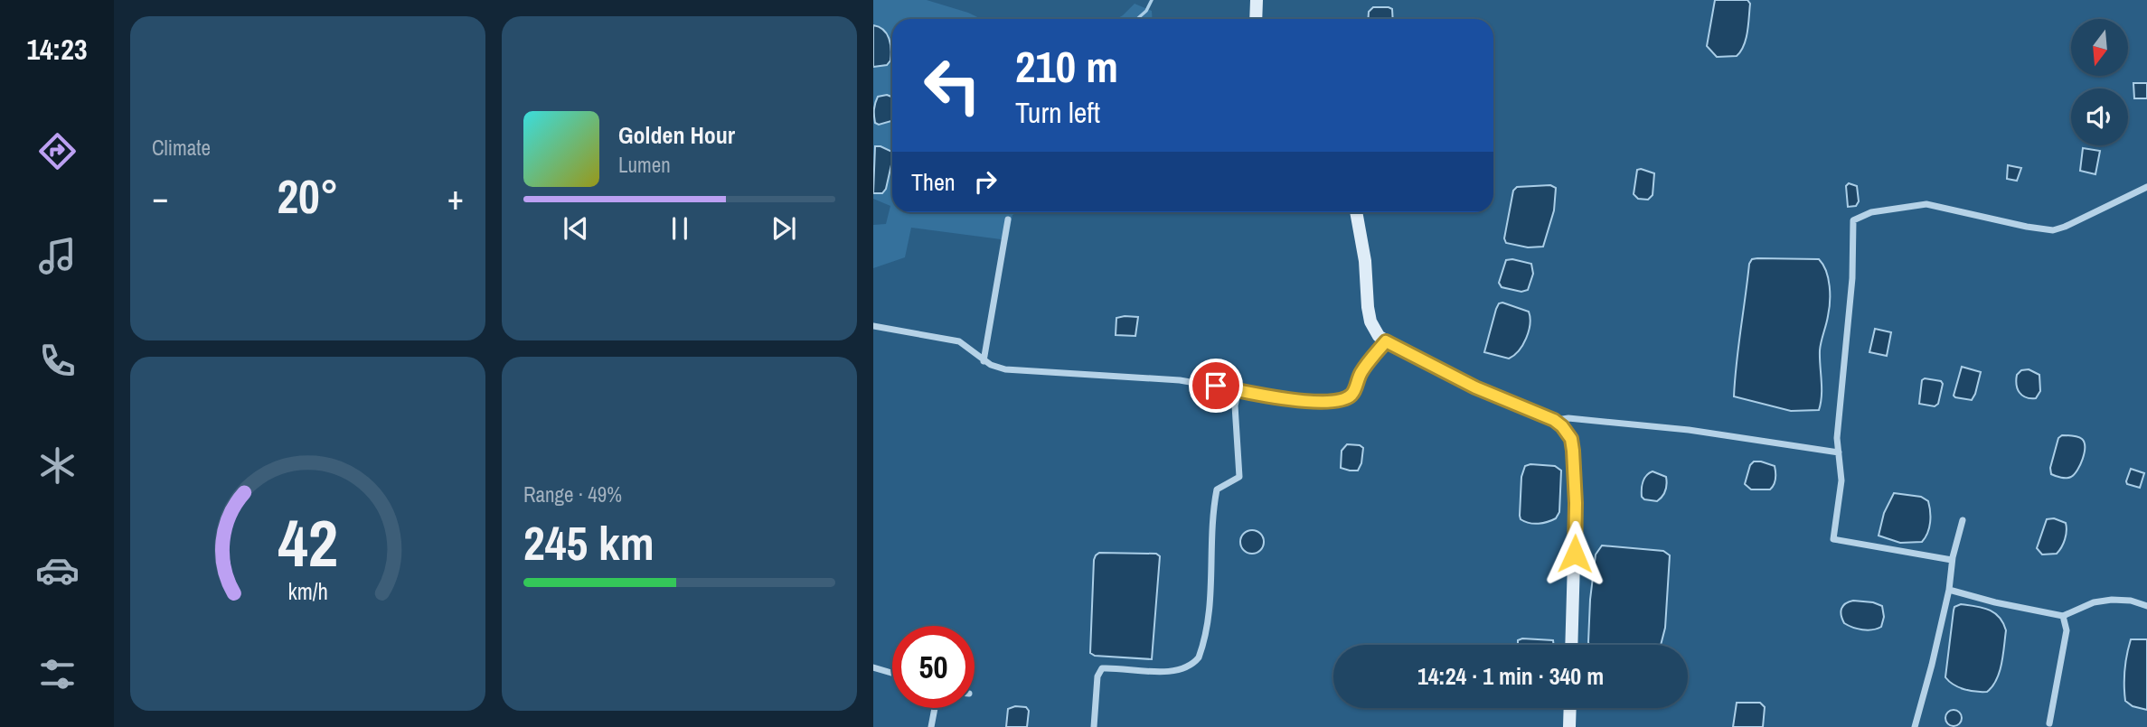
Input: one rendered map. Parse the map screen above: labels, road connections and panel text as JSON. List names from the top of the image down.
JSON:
{
  "north": "bottom",
  "page": {
    "tabs": "14:23",
    "tile": [
      "Climate",
      ["Range · 49%", "245 km"]
    ],
    "turn": ["210 m", "Turn left"],
    "song": ["Golden Hour", "Lumen"],
    "then": "Then",
    "heat": ["−", "20°", "+"],
    "limit": "50",
    "trip": "14:24 · 1 min · 340 m",
    "gauge": ["42", "km/h"]
  }
}
